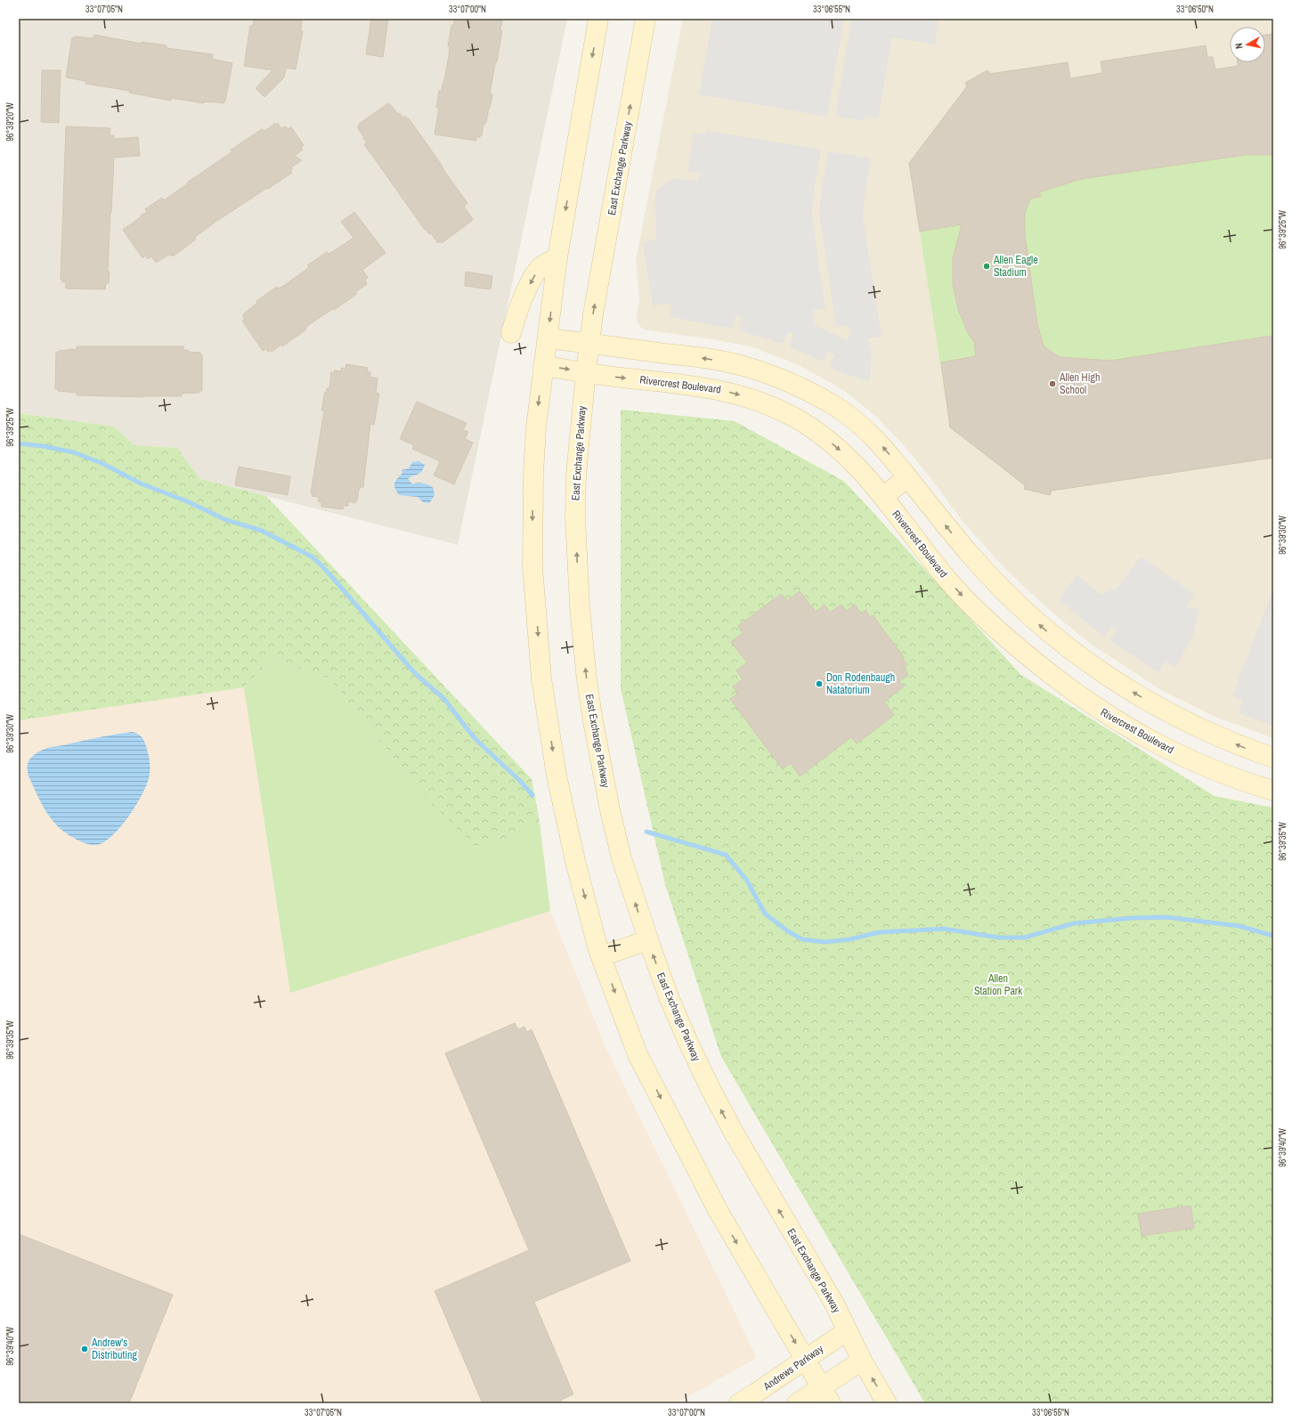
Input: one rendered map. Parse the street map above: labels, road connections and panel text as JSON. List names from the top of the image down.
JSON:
{
  "streets": {
    "main road": ["East Exchange Parkway", "Rivercrest Boulevard", "Andrews Parkway"]
  },
  "crossings": [
    ["East Exchange Parkway", "Rivercrest Boulevard"],
    ["East Exchange Parkway", "Andrews Parkway"]
  ],
  "parks": ["Allen Station Park"],
  "places": [
    "Allen Eagle Stadium",
    "Allen High School",
    "Don Rodenbaugh Natatorium",
    "Andrew's Distributing"
  ],
  "north": "left",
  "coordinates": [
    "33°07'05\"N",
    "33°07'00\"N",
    "33°06'55\"N",
    "33°06'50\"N",
    "96°39'20\"W",
    "96°39'25\"W",
    "96°39'30\"W",
    "96°39'35\"W",
    "96°39'40\"W"
  ]
}
